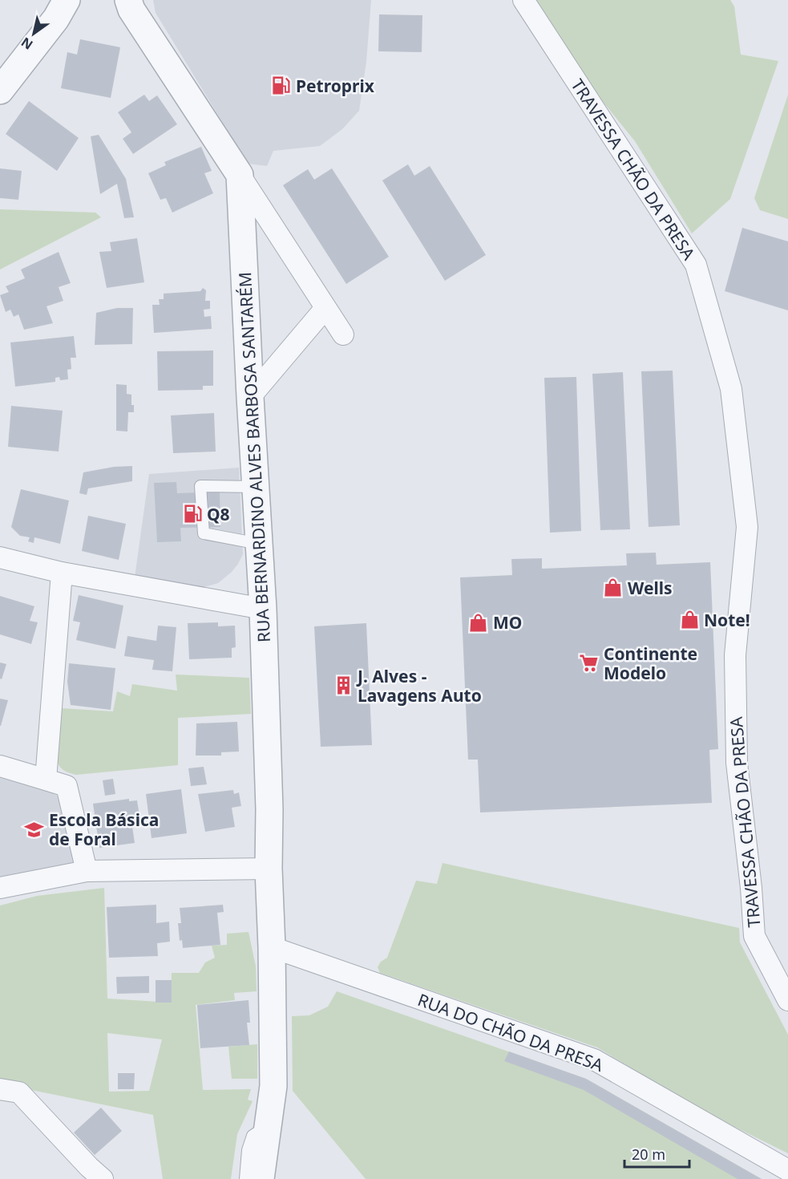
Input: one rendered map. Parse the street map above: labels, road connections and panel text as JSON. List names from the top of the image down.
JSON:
{
  "streets": {
    "street": ["TRAVESSA CHÃO DA PRESA", "RUA BERNARDINO ALVES BARBOSA SANTARÉM", "RUA DO CHÃO DA PRESA"]
  },
  "crossings": [
    ["RUA BERNARDINO ALVES BARBOSA SANTARÉM", "RUA DO CHÃO DA PRESA"]
  ],
  "places": {
    "fuel station": ["Petroprix", "Q8"],
    "shop": ["Wells", "Note!", "MO"],
    "supermarket": ["Continente Modelo"],
    "building": ["J. Alves - Lavagens Auto"],
    "school or university": ["Escola Básica de Foral"]
  },
  "scale_bar": "20 m",
  "north": "bottom left"
}
